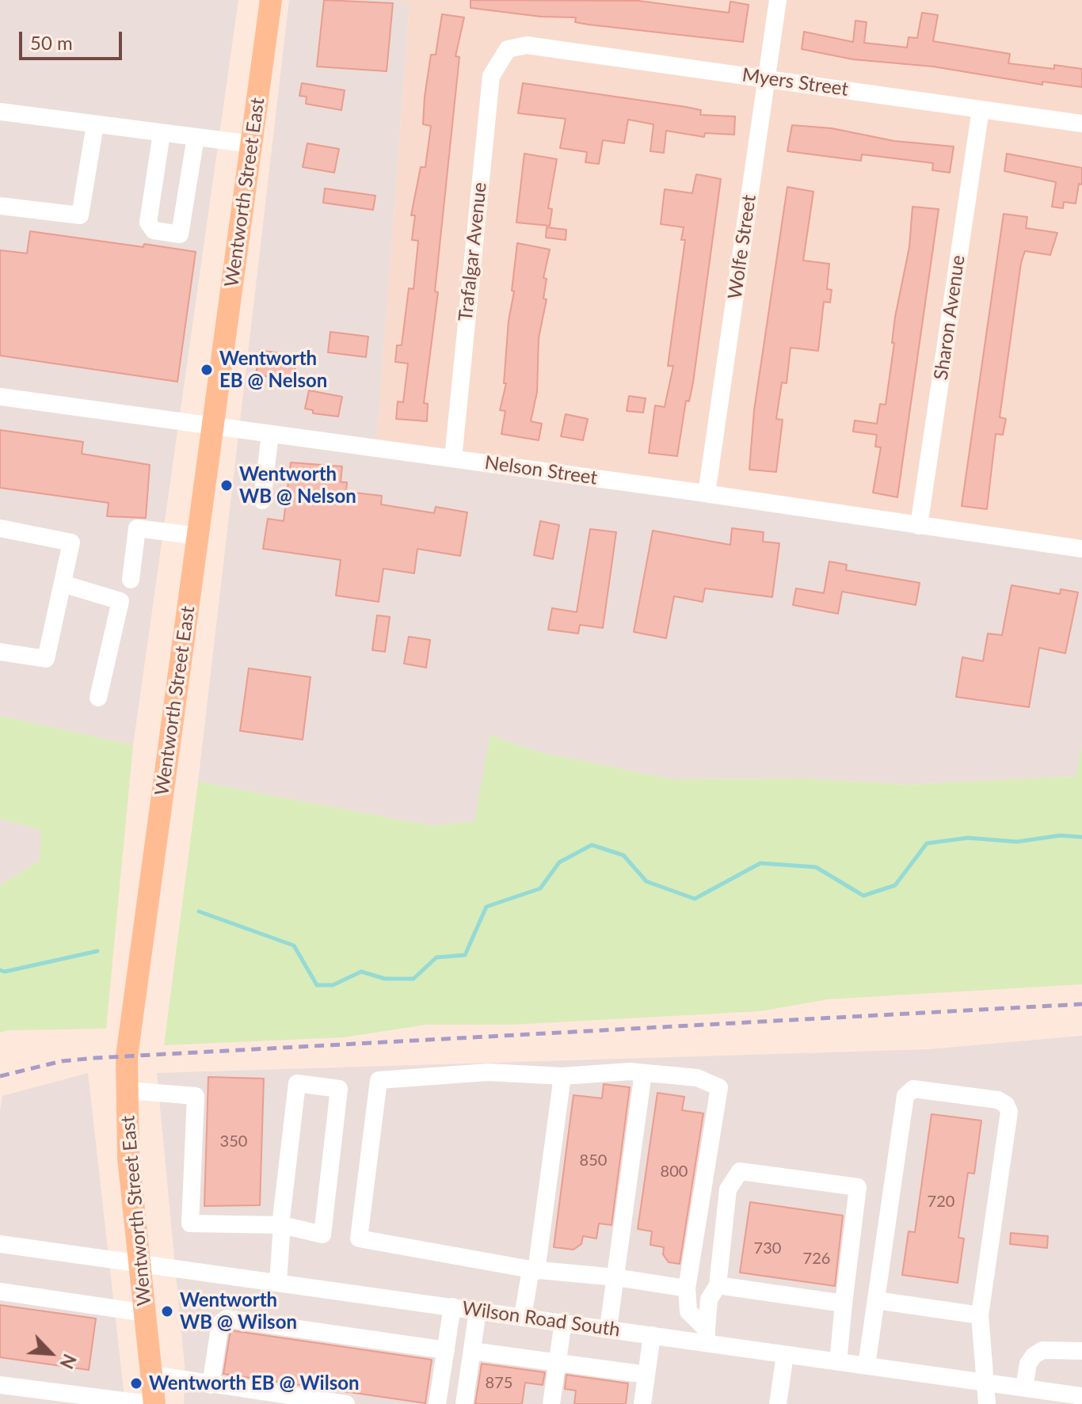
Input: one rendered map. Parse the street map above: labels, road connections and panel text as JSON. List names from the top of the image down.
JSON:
{
  "streets": {
    "main road": ["Wentworth Street East"],
    "street": [
      "Myers Street",
      "Wolfe Street",
      "Trafalgar Avenue",
      "Sharon Avenue",
      "Nelson Street",
      "Wilson Road South"
    ]
  },
  "crossings": [
    ["Myers Street", "Wolfe Street"],
    ["Myers Street", "Trafalgar Avenue"],
    ["Myers Street", "Sharon Avenue"],
    ["Wentworth Street East", "Nelson Street"],
    ["Wentworth Street East", "Wilson Road South"],
    ["Wolfe Street", "Nelson Street"],
    ["Trafalgar Avenue", "Nelson Street"],
    ["Sharon Avenue", "Nelson Street"]
  ],
  "places": [
    "Wentworth EB @ Nelson",
    "Wentworth WB @ Nelson",
    "Wentworth WB @ Wilson",
    "Wentworth EB @ Wilson"
  ],
  "house_numbers": [
    "350",
    "850",
    "800",
    "720",
    "730",
    "726",
    "875"
  ],
  "scale_bar": "50 m",
  "north": "bottom right"
}
